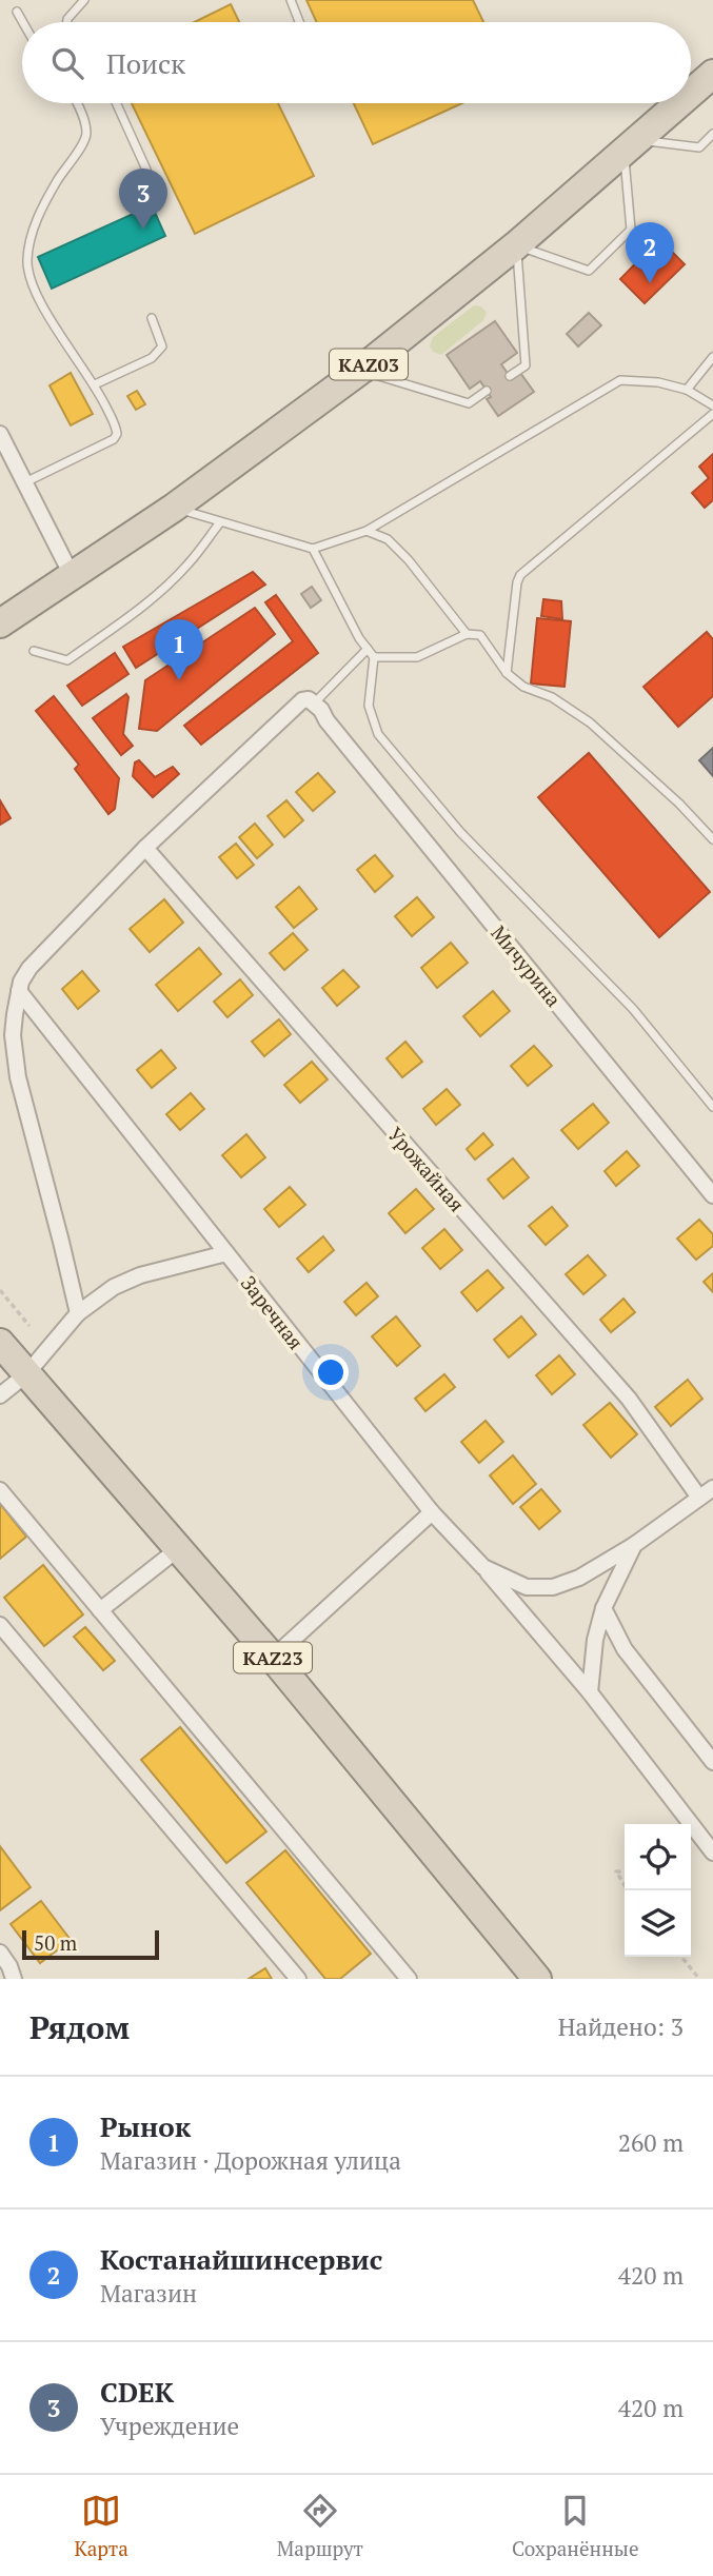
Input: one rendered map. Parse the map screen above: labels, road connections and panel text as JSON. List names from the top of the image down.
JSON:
{
  "streets": {
    "highway": ["KАZ03", "KAZ23"],
    "street": ["Мичурина", "Урожайная", "Заречная"]
  },
  "crossings": [
    ["Урожайная", "Заречная"]
  ],
  "scale_bar": "50 m",
  "page": {
    "search": "Поиск",
    "pins": ["3", "2", "1"],
    "scale": "50 m",
    "heading": ["Рядом", "Найдено: 3"],
    "list": [
      {
        "mark": "1",
        "name": "Рынок",
        "note": "Магазин · Дорожная улица",
        "value": "260 m"
      },
      {
        "mark": "2",
        "name": "Костанайшинсервис",
        "note": "Магазин",
        "value": "420 m"
      },
      {
        "mark": "3",
        "name": "CDEK",
        "note": "Учреждение",
        "value": "420 m"
      }
    ],
    "nav": ["Карта", "Маршрут", "Сохранённые"]
  }
}
